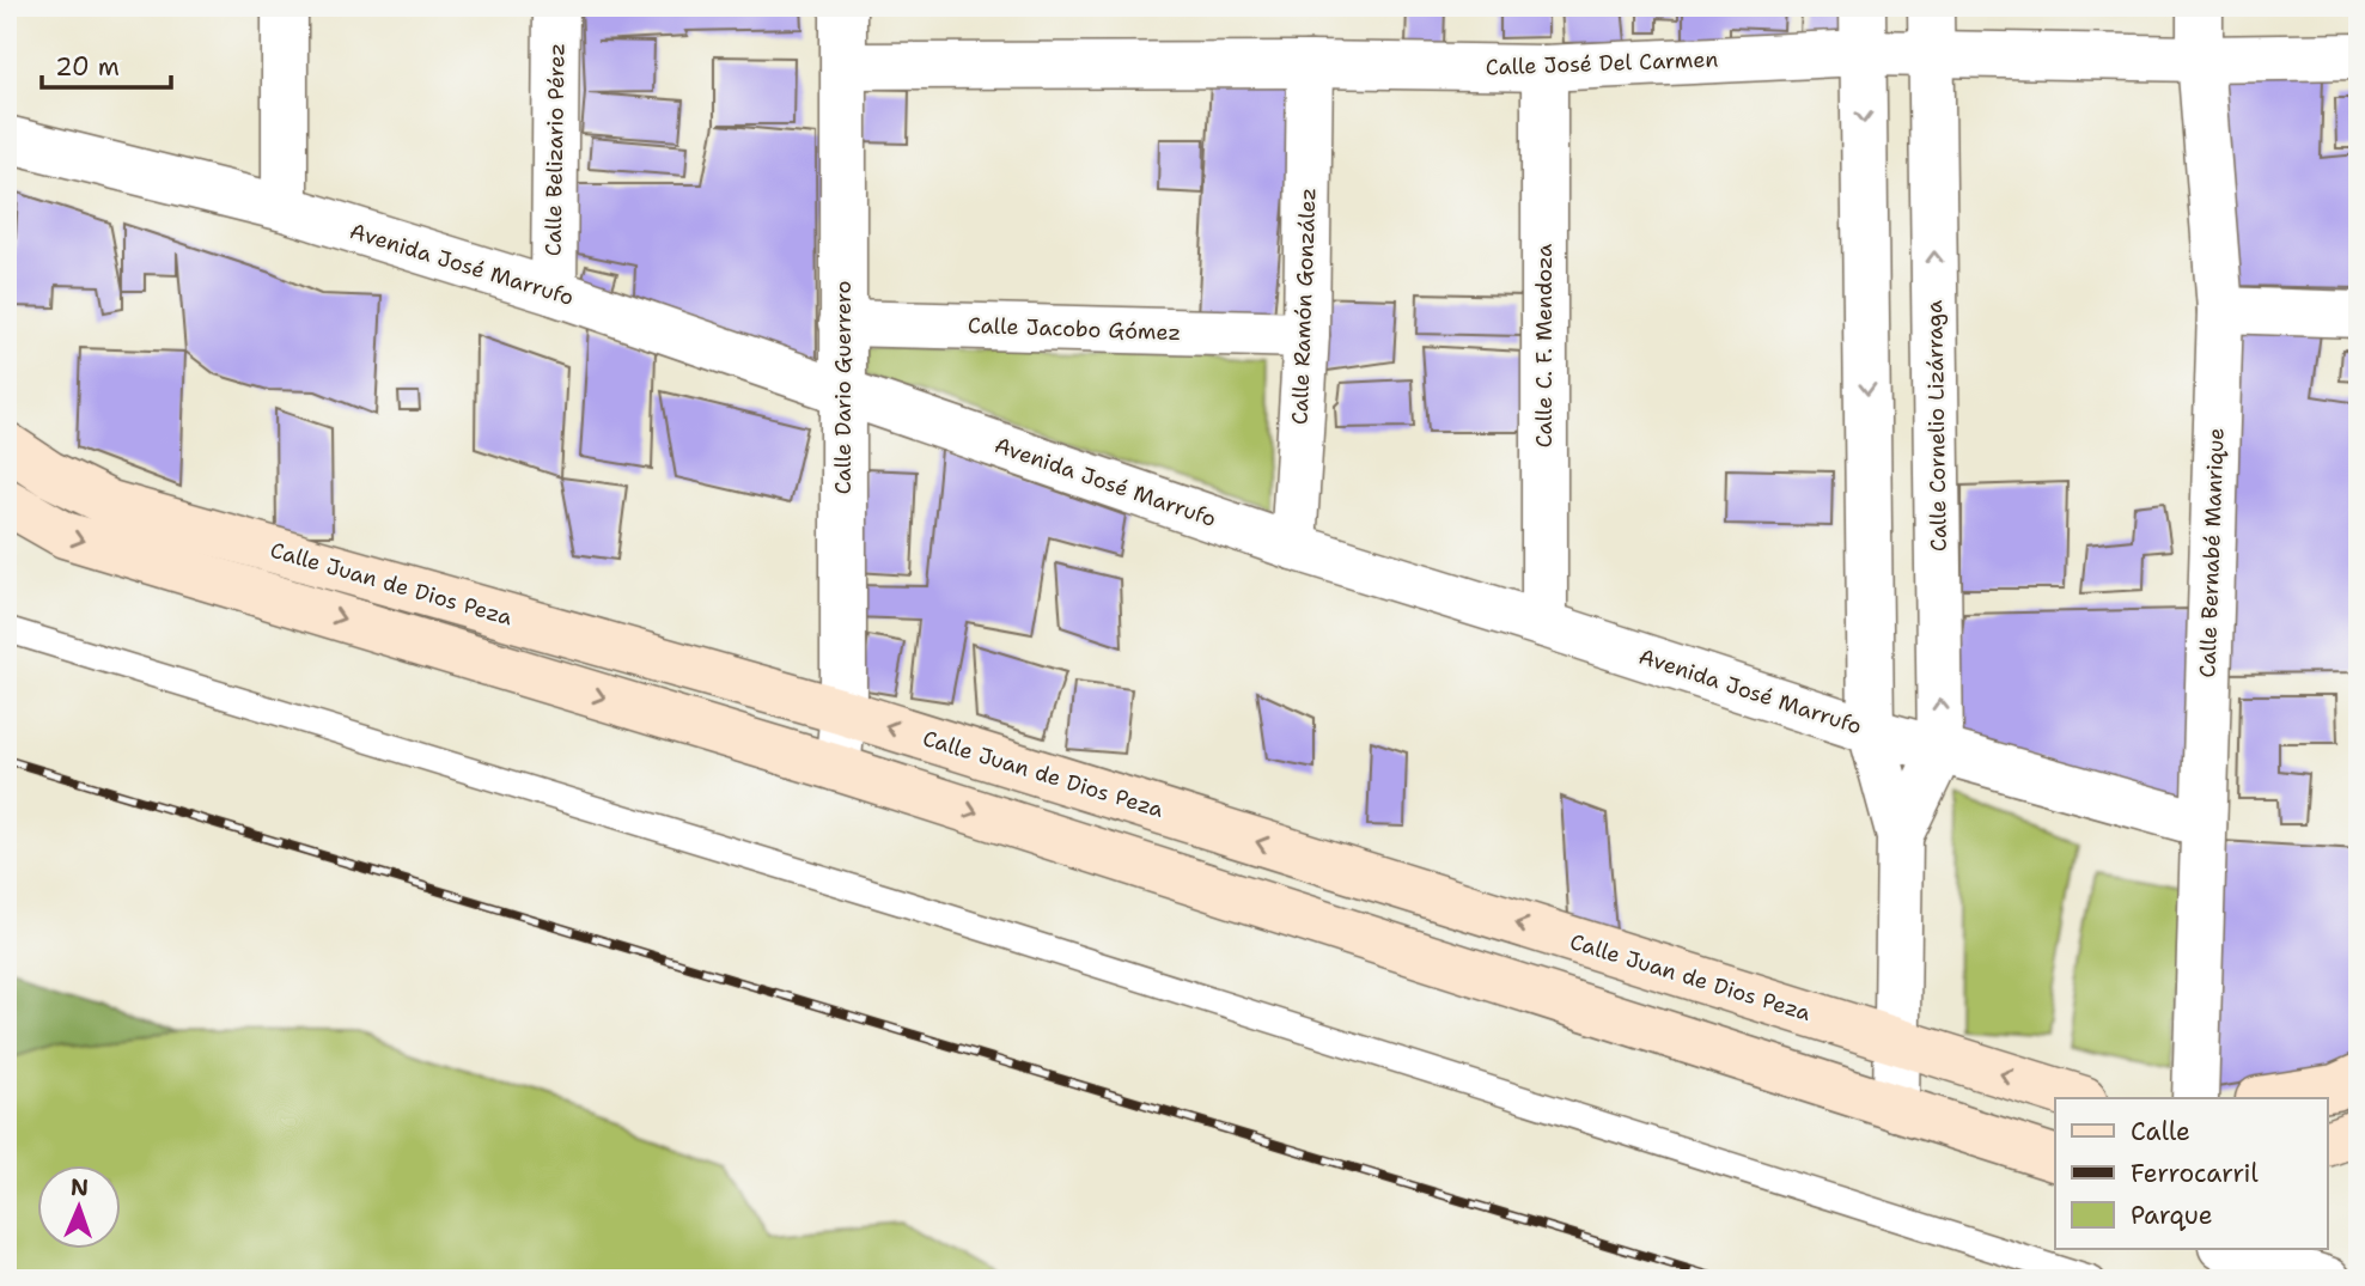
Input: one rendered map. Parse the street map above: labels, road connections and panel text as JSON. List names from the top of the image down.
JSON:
{
  "streets": {
    "main road": ["Calle Juan de Dios Peza"],
    "street": [
      "Calle José Del Carmen",
      "Calle Belizario Pérez",
      "Avenida José Marrufo",
      "Calle Ramón González",
      "Calle Jacobo Gómez",
      "Calle C. F. Mendoza",
      "Calle Dario Guerrero",
      "Calle Cornelio Lizárraga",
      "Calle Bernabé Manrique"
    ]
  },
  "crossings": [
    ["Calle José Del Carmen", "Calle Ramón González"],
    ["Calle José Del Carmen", "Calle C. F. Mendoza"],
    ["Calle José Del Carmen", "Calle Dario Guerrero"],
    ["Calle José Del Carmen", "Calle Cornelio Lizárraga"],
    ["Calle José Del Carmen", "Calle Bernabé Manrique"],
    ["Calle Belizario Pérez", "Avenida José Marrufo"],
    ["Avenida José Marrufo", "Calle Ramón González"],
    ["Avenida José Marrufo", "Calle C. F. Mendoza"],
    ["Avenida José Marrufo", "Calle Dario Guerrero"],
    ["Avenida José Marrufo", "Calle Cornelio Lizárraga"],
    ["Avenida José Marrufo", "Calle Bernabé Manrique"],
    ["Calle Ramón González", "Calle Jacobo Gómez"],
    ["Calle Jacobo Gómez", "Calle Dario Guerrero"],
    ["Calle Dario Guerrero", "Calle Juan de Dios Peza"],
    ["Calle Cornelio Lizárraga", "Calle Juan de Dios Peza"]
  ],
  "legend": ["Calle", "Ferrocarril", "Parque"],
  "scale_bar": "20 m",
  "north": "top"
}
